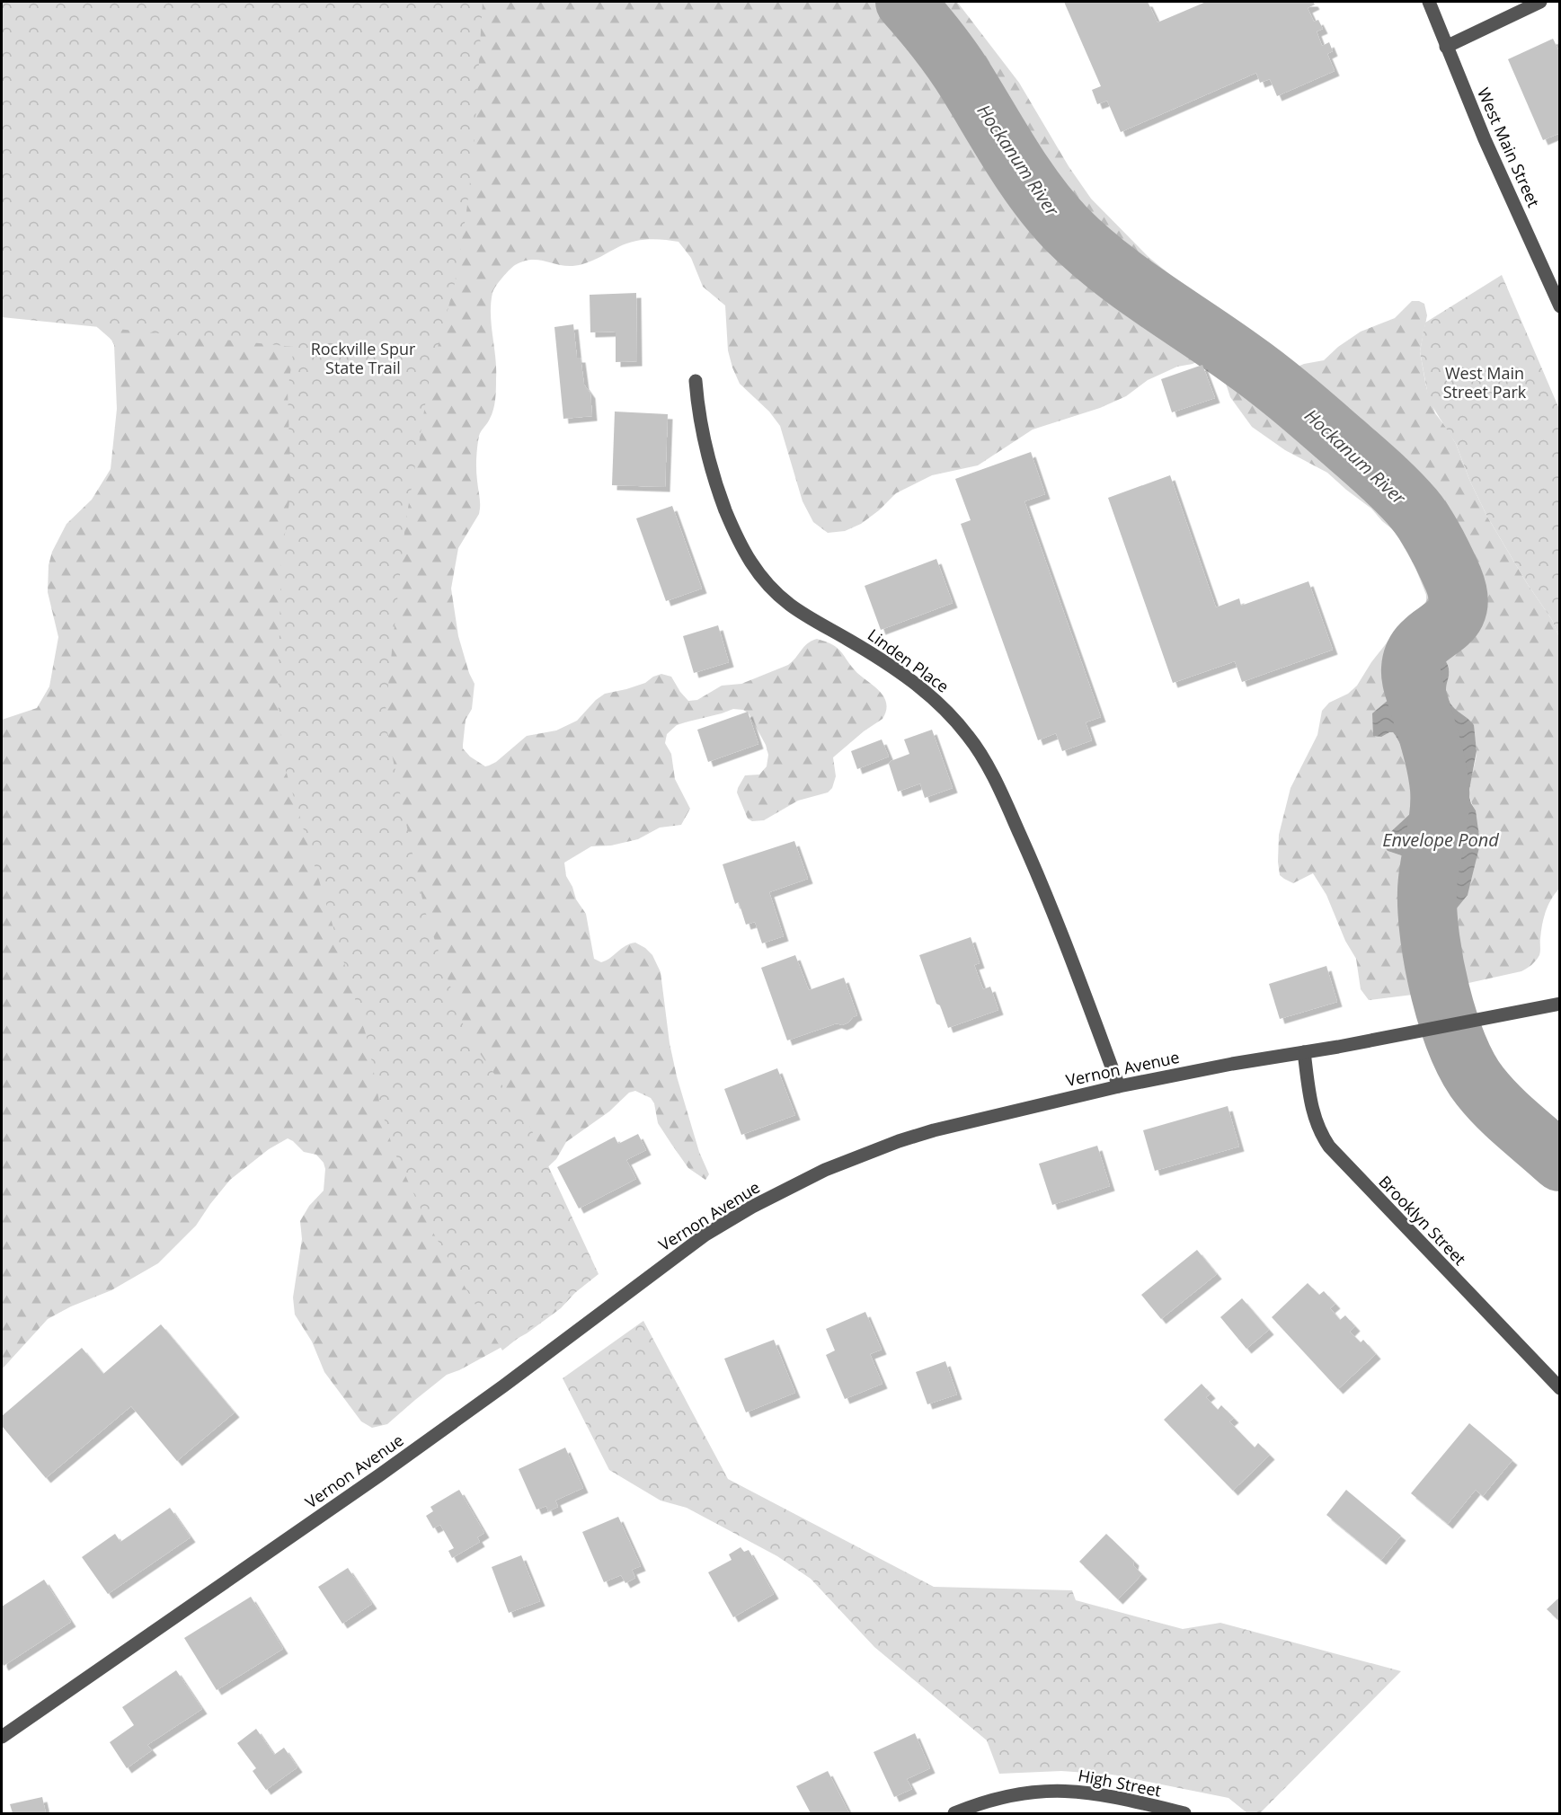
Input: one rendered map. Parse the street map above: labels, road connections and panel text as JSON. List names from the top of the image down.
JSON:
{
  "streets": {
    "street": [
      "West Main Street",
      "Linden Place",
      "Vernon Avenue",
      "Brooklyn Street",
      "High Street"
    ]
  },
  "crossings": [
    ["Linden Place", "Vernon Avenue"],
    ["Vernon Avenue", "Brooklyn Street"]
  ],
  "water": ["Hockanum River", "Envelope Pond"],
  "parks": ["Rockville Spur State Trail", "West Main Street Park"]
}
